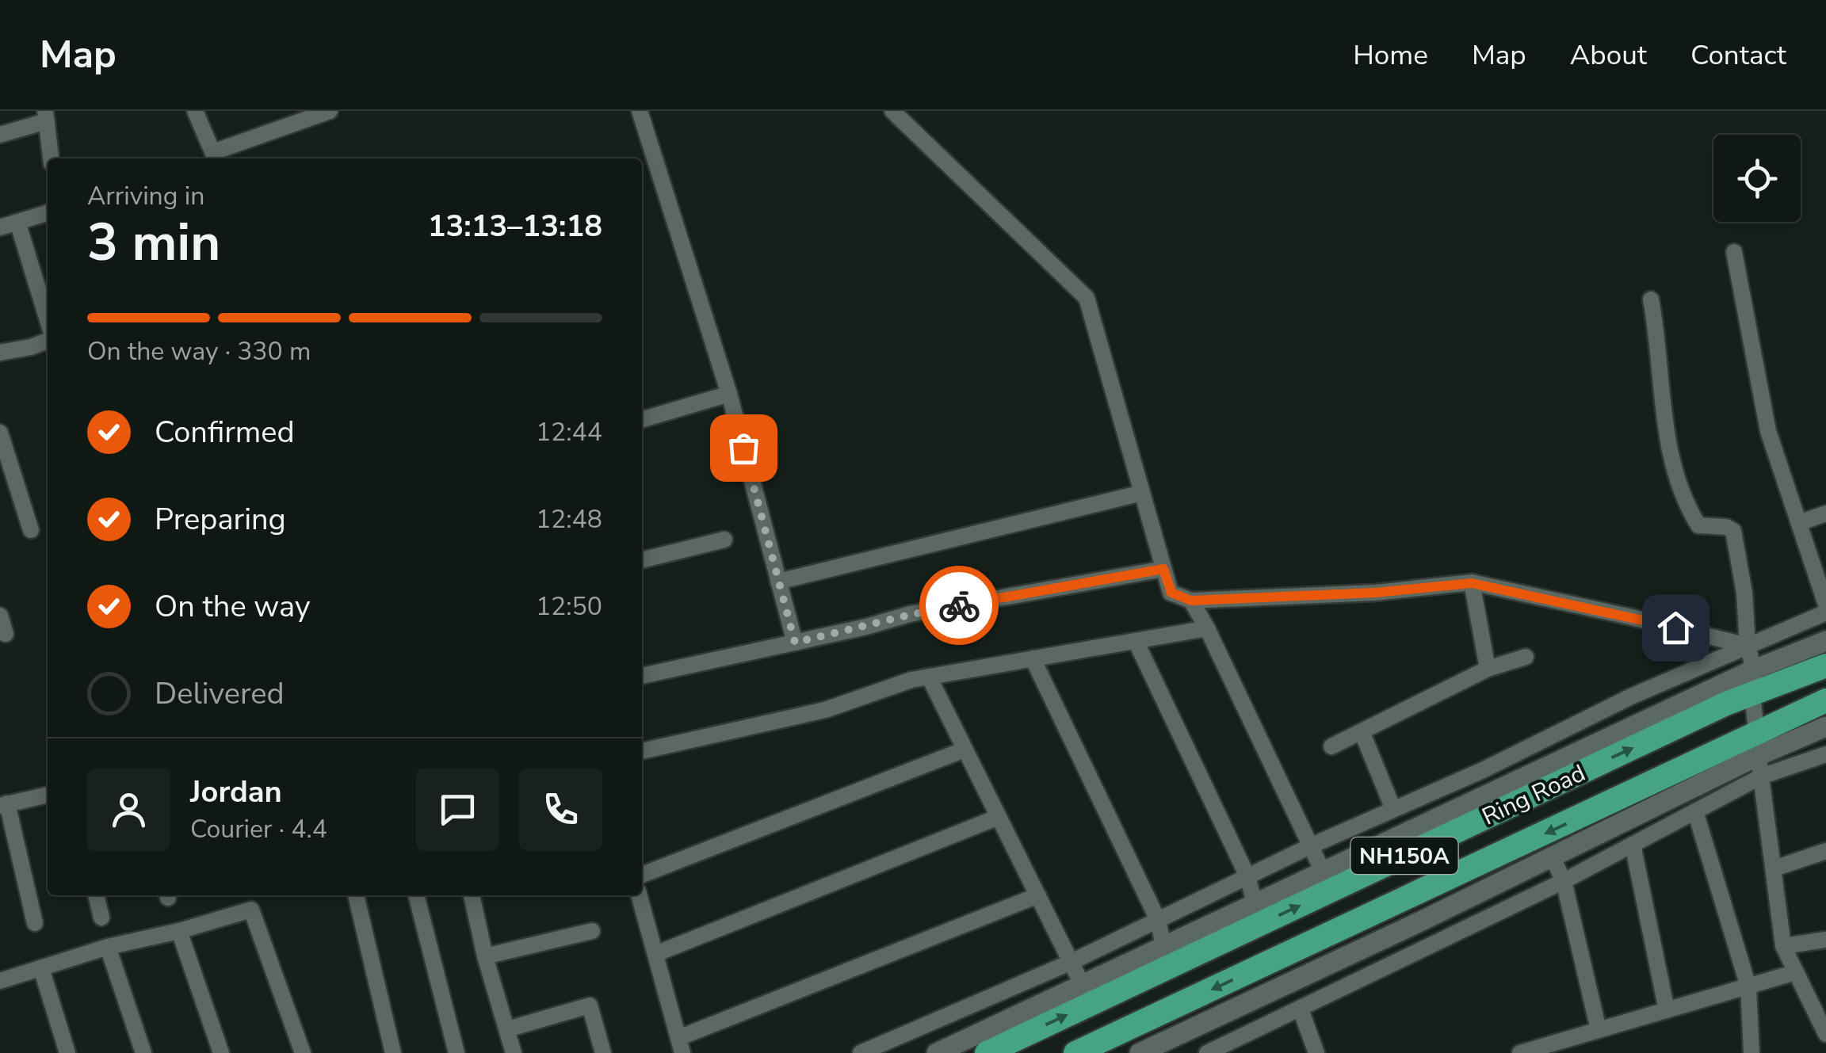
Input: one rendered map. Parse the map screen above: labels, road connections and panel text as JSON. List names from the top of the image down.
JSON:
{
  "streets": {
    "highway": ["Ring Road", "NH150A"]
  },
  "page": {
    "header": "Map",
    "nav": [
      "Home",
      "Map",
      "About",
      "Contact"
    ],
    "heading": ["3 min", "Arriving in", "13:13–13:18"],
    "panel": ["Jordan", "Courier · 4.4"],
    "bar": "On the way · 330 m",
    "list": [
      ["Confirmed", "12:44"],
      ["Preparing", "12:48"],
      ["On the way", "12:50"],
      "Delivered"
    ]
  }
}
